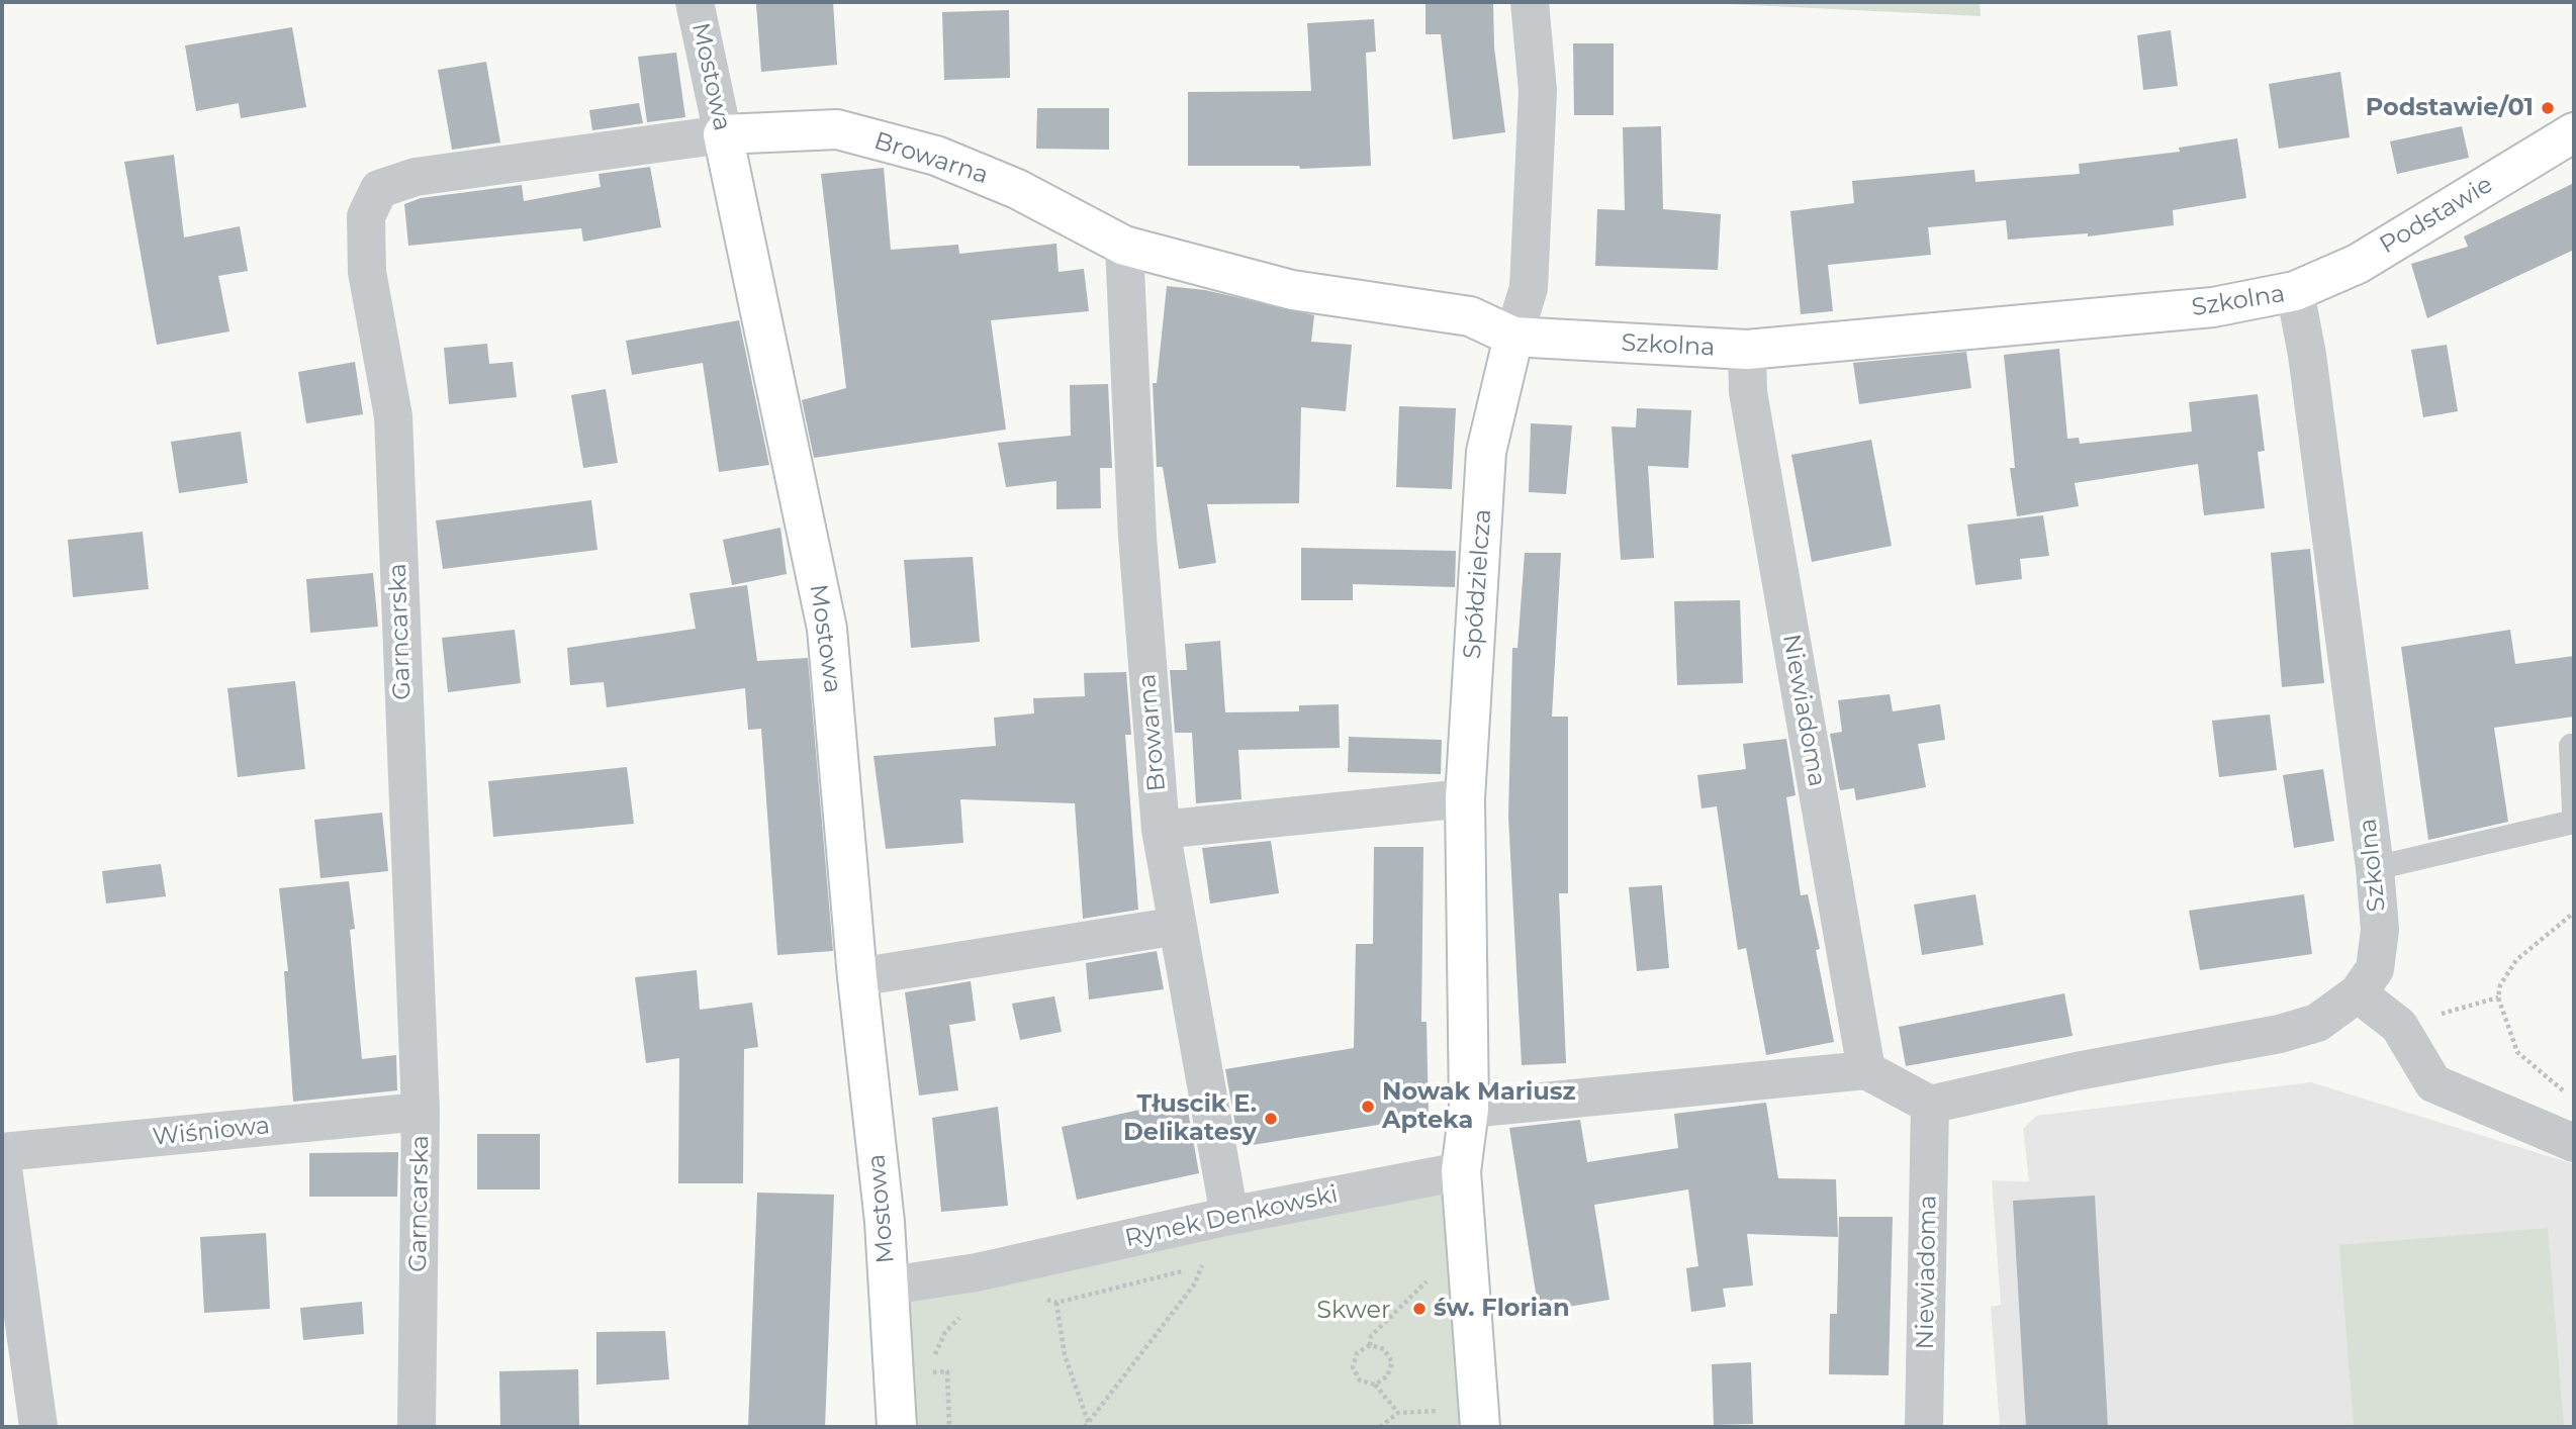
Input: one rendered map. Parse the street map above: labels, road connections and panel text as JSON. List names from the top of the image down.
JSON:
{
  "streets": {
    "street": [
      "Mostowa",
      "Browarna",
      "Podstawie",
      "Szkolna",
      "Spółdzielcza",
      "Garncarska",
      "Niewiadoma",
      "Wiśniowa",
      "Rynek Denkowski"
    ]
  },
  "crossings": [
    ["Mostowa", "Browarna"],
    ["Mostowa", "Garncarska"],
    ["Mostowa", "Rynek Denkowski"],
    ["Browarna", "Szkolna"],
    ["Browarna", "Spółdzielcza"],
    ["Browarna", "Garncarska"],
    ["Browarna", "Rynek Denkowski"],
    ["Podstawie", "Szkolna"],
    ["Szkolna", "Spółdzielcza"],
    ["Szkolna", "Niewiadoma"],
    ["Spółdzielcza", "Rynek Denkowski"],
    ["Garncarska", "Wiśniowa"]
  ],
  "parks": ["Skwer"],
  "places": [
    "Podstawie/01",
    "Nowak Mariusz Apteka",
    "Tłuscik E. Delikatesy",
    "św. Florian"
  ]
}
